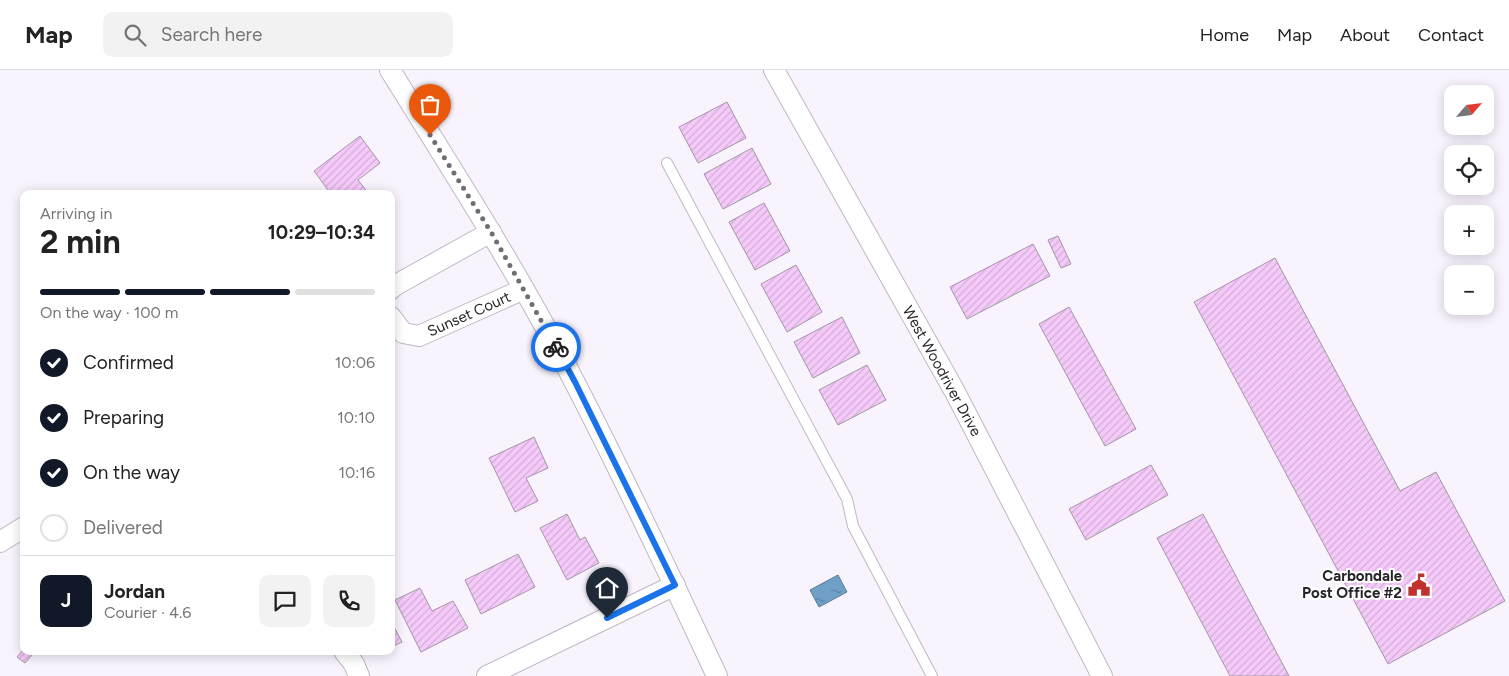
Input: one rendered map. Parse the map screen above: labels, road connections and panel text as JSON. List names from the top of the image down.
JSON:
{
  "streets": {
    "street": ["Sunset Court", "West Woodriver Drive"]
  },
  "places": {
    "public building": ["Carbondale Post Office #2"]
  },
  "north": "top right",
  "page": {
    "header": "Map",
    "search": "Search here",
    "nav": [
      "Home",
      "Map",
      "About",
      "Contact"
    ],
    "map_buttons": ["+", "−"],
    "heading": ["2 min", "Arriving in", "10:29–10:34"],
    "panel": ["Jordan", "Courier · 4.6"],
    "bar": "On the way · 100 m",
    "list": [
      ["Confirmed", "10:06"],
      ["Preparing", "10:10"],
      ["On the way", "10:16"],
      "Delivered"
    ],
    "round": "J"
  }
}
